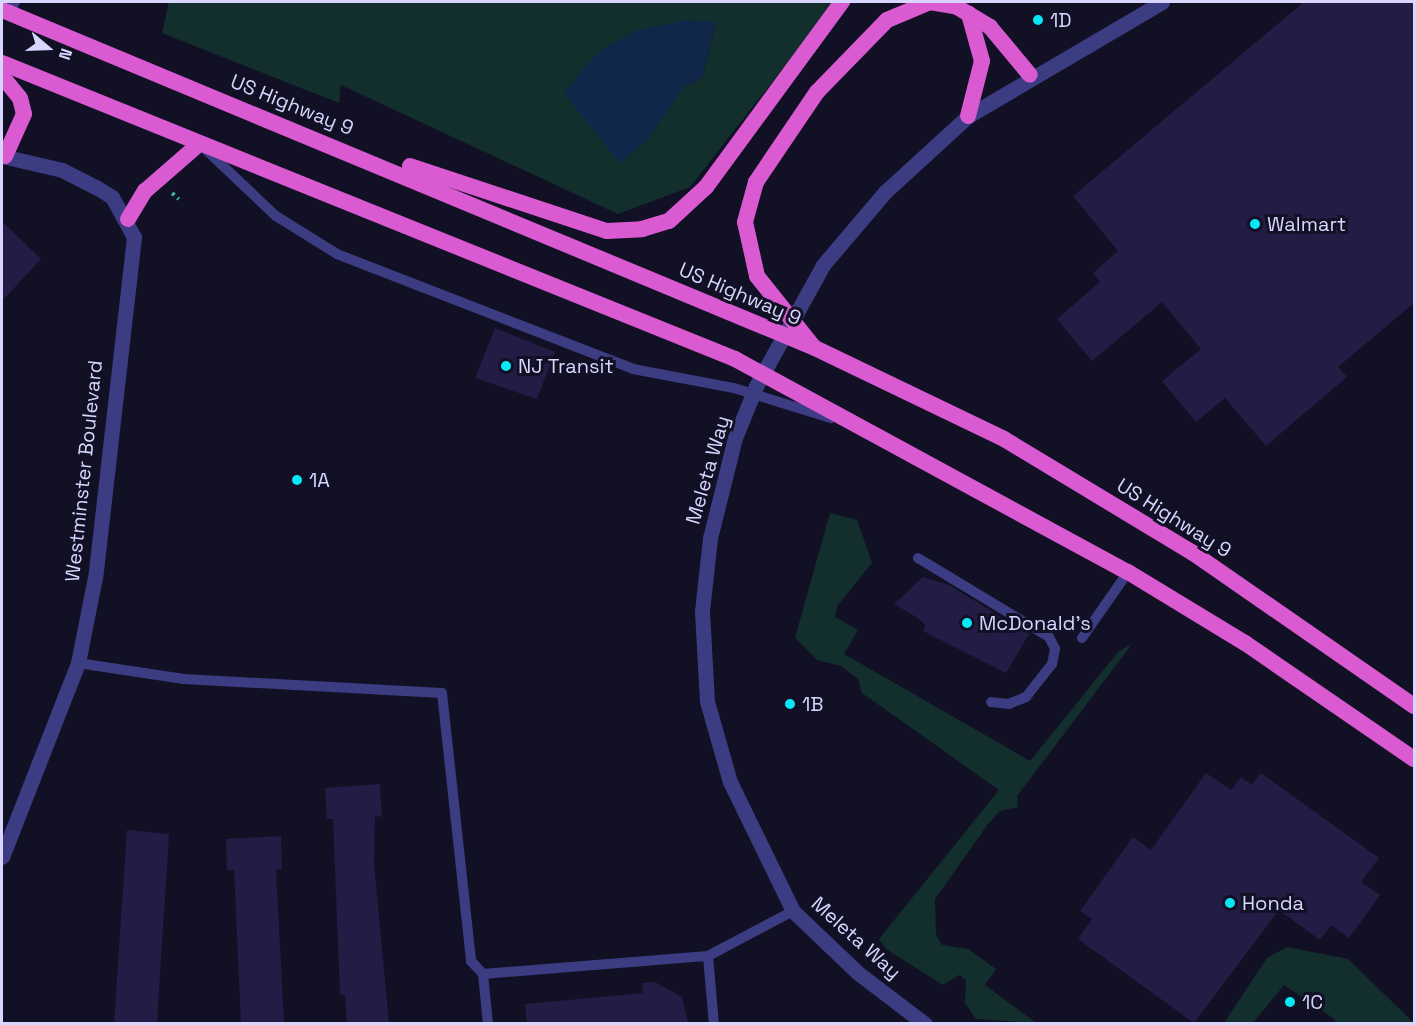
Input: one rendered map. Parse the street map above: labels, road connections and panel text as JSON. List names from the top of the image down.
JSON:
{
  "streets": {
    "highway": ["US Highway 9"],
    "street": ["Meleta Way", "Westminster Boulevard"]
  },
  "places": [
    "1D",
    "Walmart",
    "NJ Transit",
    "1A",
    "McDonald's",
    "1B",
    "Honda",
    "1C"
  ],
  "north": "right"
}
